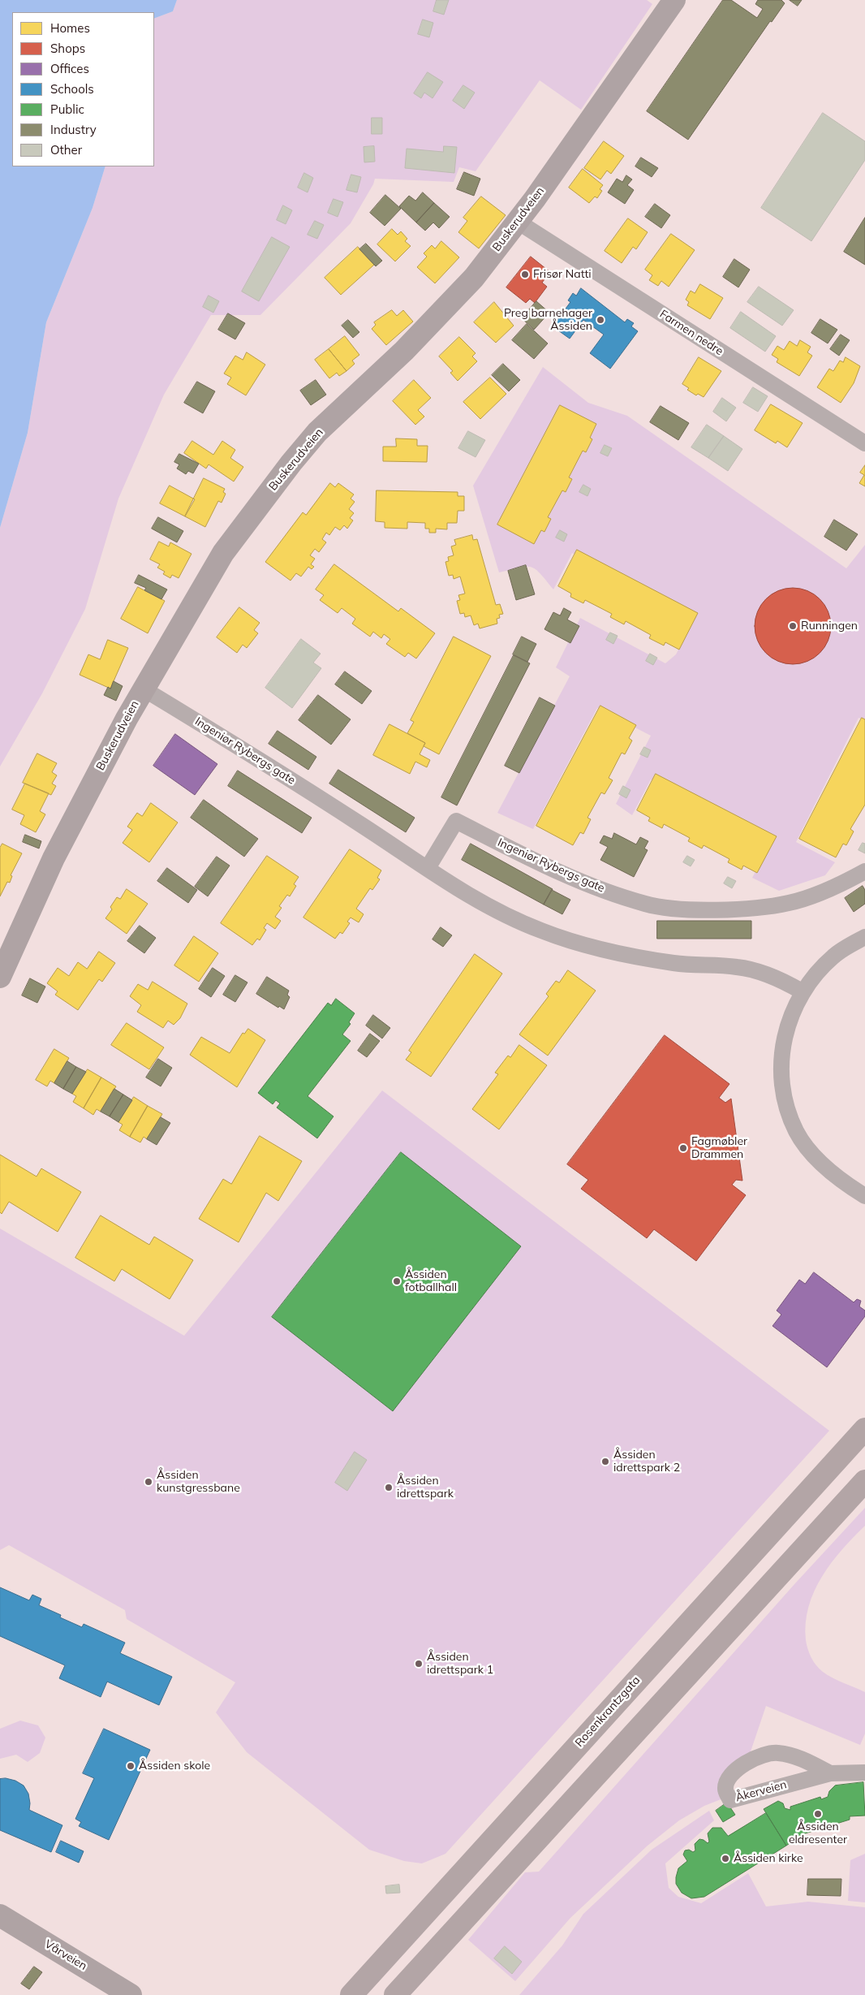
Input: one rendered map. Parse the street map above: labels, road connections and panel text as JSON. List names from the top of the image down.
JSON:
{
  "streets": {
    "main road": ["Buskerudveien", "Rosenkrantzgata", "Vårveien"],
    "street": ["Farmen nedre", "Ingeniør Rybergs gate", "Åkerveien"]
  },
  "crossings": [
    ["Buskerudveien", "Farmen nedre"],
    ["Buskerudveien", "Ingeniør Rybergs gate"]
  ],
  "places": [
    "Frisør Natti",
    "Preg barnehager Åssiden",
    "Runningen",
    "Fagmøbler Drammen",
    "Åssiden fotballhall",
    "Åssiden idrettspark 2",
    "Åssiden kunstgressbane",
    "Åssiden idrettspark",
    "Åssiden idrettspark 1",
    "Åssiden skole",
    "Åssiden eldresenter",
    "Åssiden kirke"
  ],
  "legend": [
    "Homes",
    "Shops",
    "Offices",
    "Schools",
    "Public",
    "Industry",
    "Other"
  ]
}
